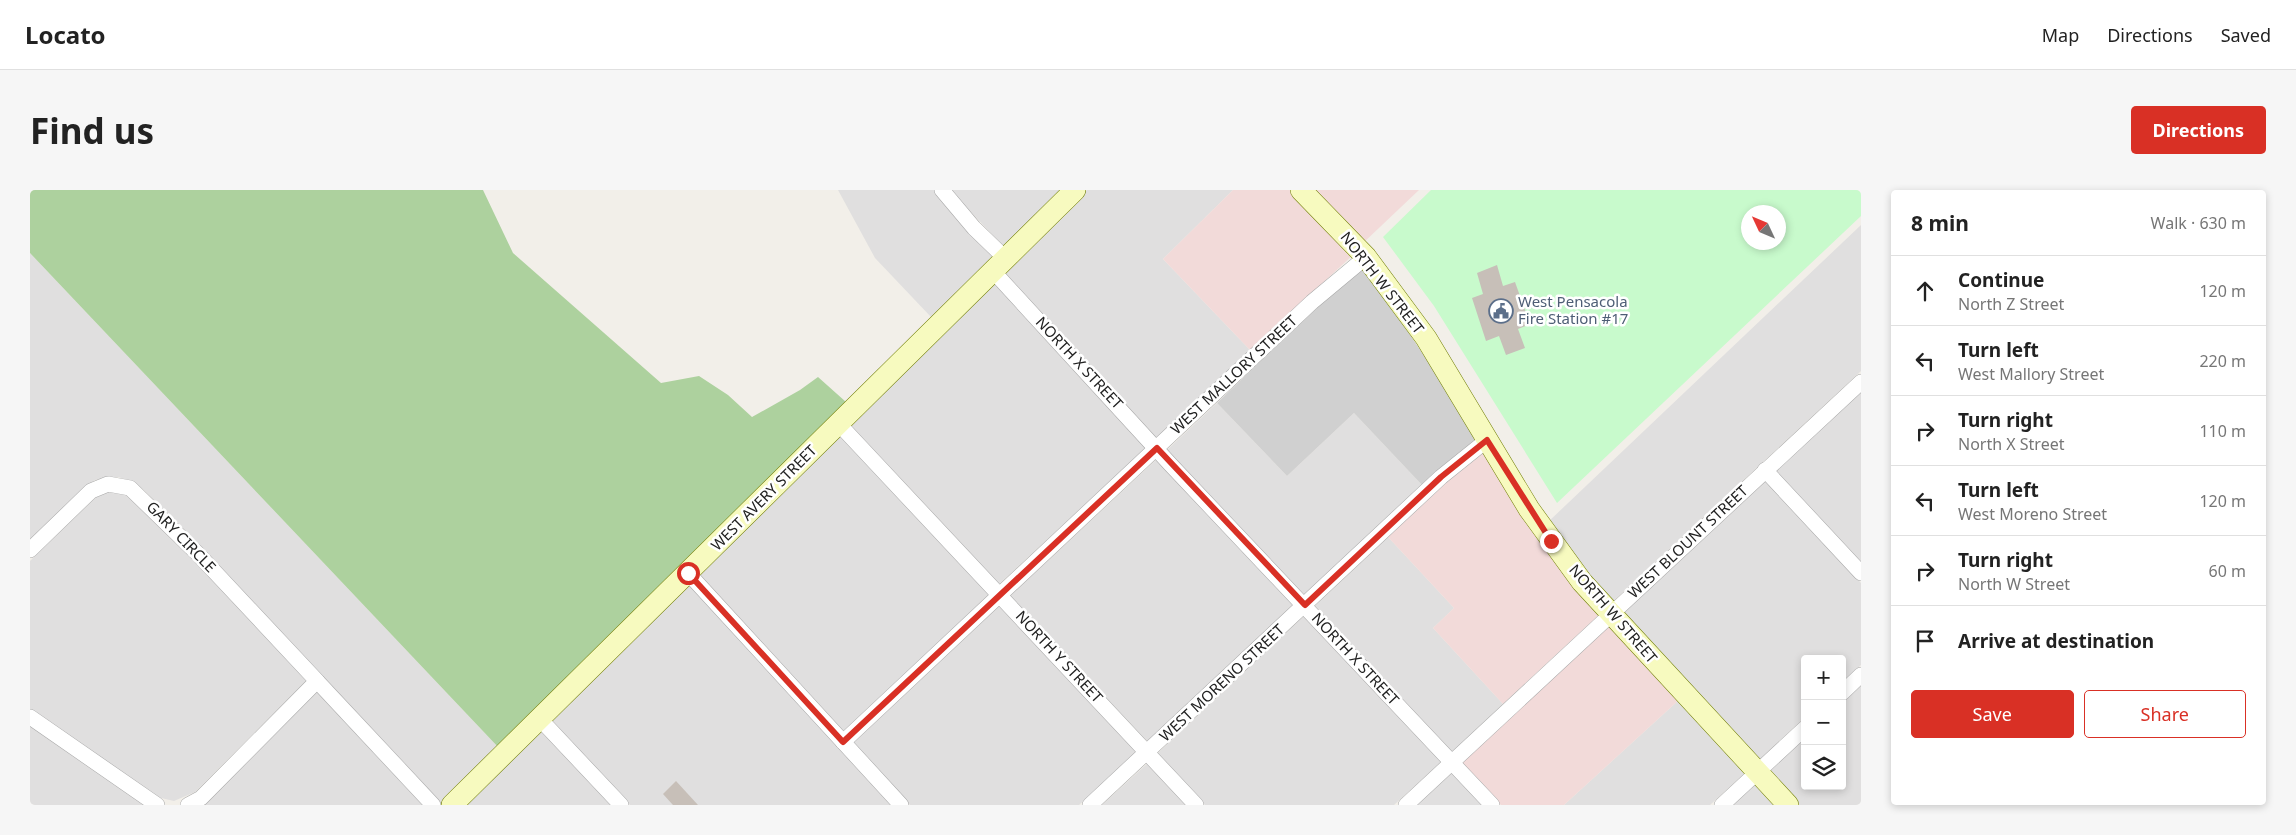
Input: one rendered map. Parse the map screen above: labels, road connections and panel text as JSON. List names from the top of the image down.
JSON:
{
  "streets": {
    "street": [
      "NORTH W STREET",
      "NORTH X STREET",
      "WEST MALLORY STREET",
      "WEST AVERY STREET",
      "GARY CIRCLE",
      "WEST BLOUNT STREET",
      "NORTH Y STREET",
      "WEST MORENO STREET"
    ]
  },
  "crossings": [
    ["NORTH W STREET", "WEST MALLORY STREET"],
    ["NORTH W STREET", "WEST BLOUNT STREET"],
    ["NORTH W STREET", "WEST MORENO STREET"],
    ["NORTH X STREET", "WEST MALLORY STREET"],
    ["NORTH X STREET", "WEST AVERY STREET"],
    ["NORTH X STREET", "WEST BLOUNT STREET"],
    ["NORTH X STREET", "WEST MORENO STREET"],
    ["WEST MALLORY STREET", "NORTH Y STREET"],
    ["WEST AVERY STREET", "NORTH Y STREET"],
    ["NORTH Y STREET", "WEST MORENO STREET"]
  ],
  "places": {
    "public building": ["West Pensacola Fire Station #17"]
  },
  "north": "top left",
  "page": {
    "header": "Locato",
    "nav": ["Map", "Directions", "Saved"],
    "buttons": [
      "Directions",
      ["Save", "Share"]
    ],
    "title": "Find us",
    "heading": ["8 min", "Walk · 630 m"],
    "list": [
      ["Continue", "North Z Street", "120 m"],
      ["Turn left", "West Mallory Street", "220 m"],
      ["Turn right", "North X Street", "110 m"],
      ["Turn left", "West Moreno Street", "120 m"],
      ["Turn right", "North W Street", "60 m"],
      "Arrive at destination"
    ],
    "map_buttons": ["+", "−"]
  }
}
